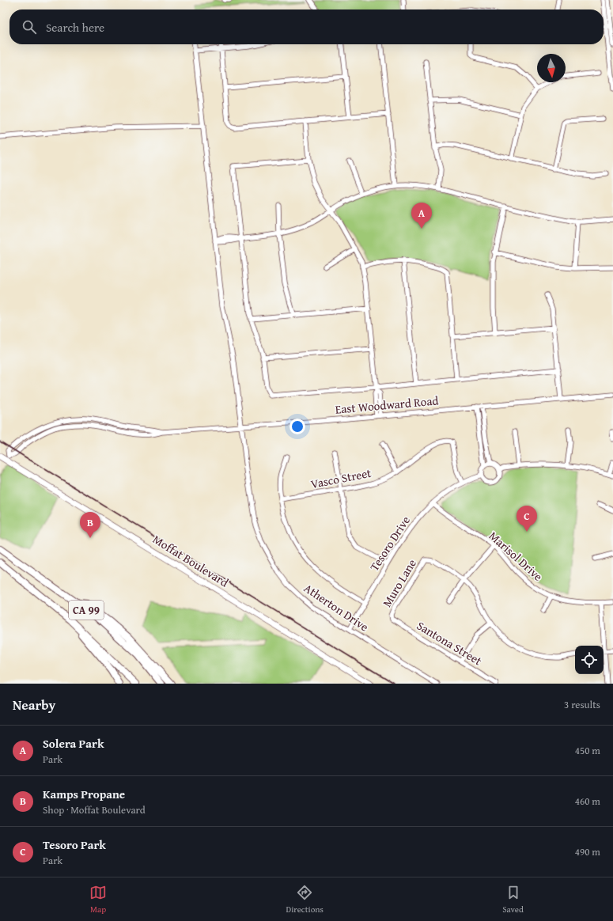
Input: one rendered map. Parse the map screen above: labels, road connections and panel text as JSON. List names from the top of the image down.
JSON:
{
  "streets": {
    "highway": ["CA 99"],
    "main road": ["Moffat Boulevard"],
    "street": [
      "East Woodward Road",
      "Vasco Street",
      "Tesoro Drive",
      "Marisol Drive",
      "Muro Lane",
      "Atherton Drive",
      "Santona Street"
    ]
  },
  "crossings": [
    ["East Woodward Road", "Moffat Boulevard"],
    ["East Woodward Road", "Atherton Drive"],
    ["Vasco Street", "Tesoro Drive"],
    ["Tesoro Drive", "Marisol Drive"],
    ["Tesoro Drive", "Atherton Drive"],
    ["Muro Lane", "Santona Street"]
  ],
  "north": "bottom",
  "page": {
    "search": "Search here",
    "pins": ["A", "C", "B"],
    "heading": ["Nearby", "3 results"],
    "list": [
      {
        "mark": "A",
        "name": "Solera Park",
        "note": "Park",
        "value": "450 m"
      },
      {
        "mark": "B",
        "name": "Kamps Propane",
        "note": "Shop · Moffat Boulevard",
        "value": "460 m"
      },
      {
        "mark": "C",
        "name": "Tesoro Park",
        "note": "Park",
        "value": "490 m"
      }
    ],
    "nav": ["Map", "Directions", "Saved"]
  }
}
